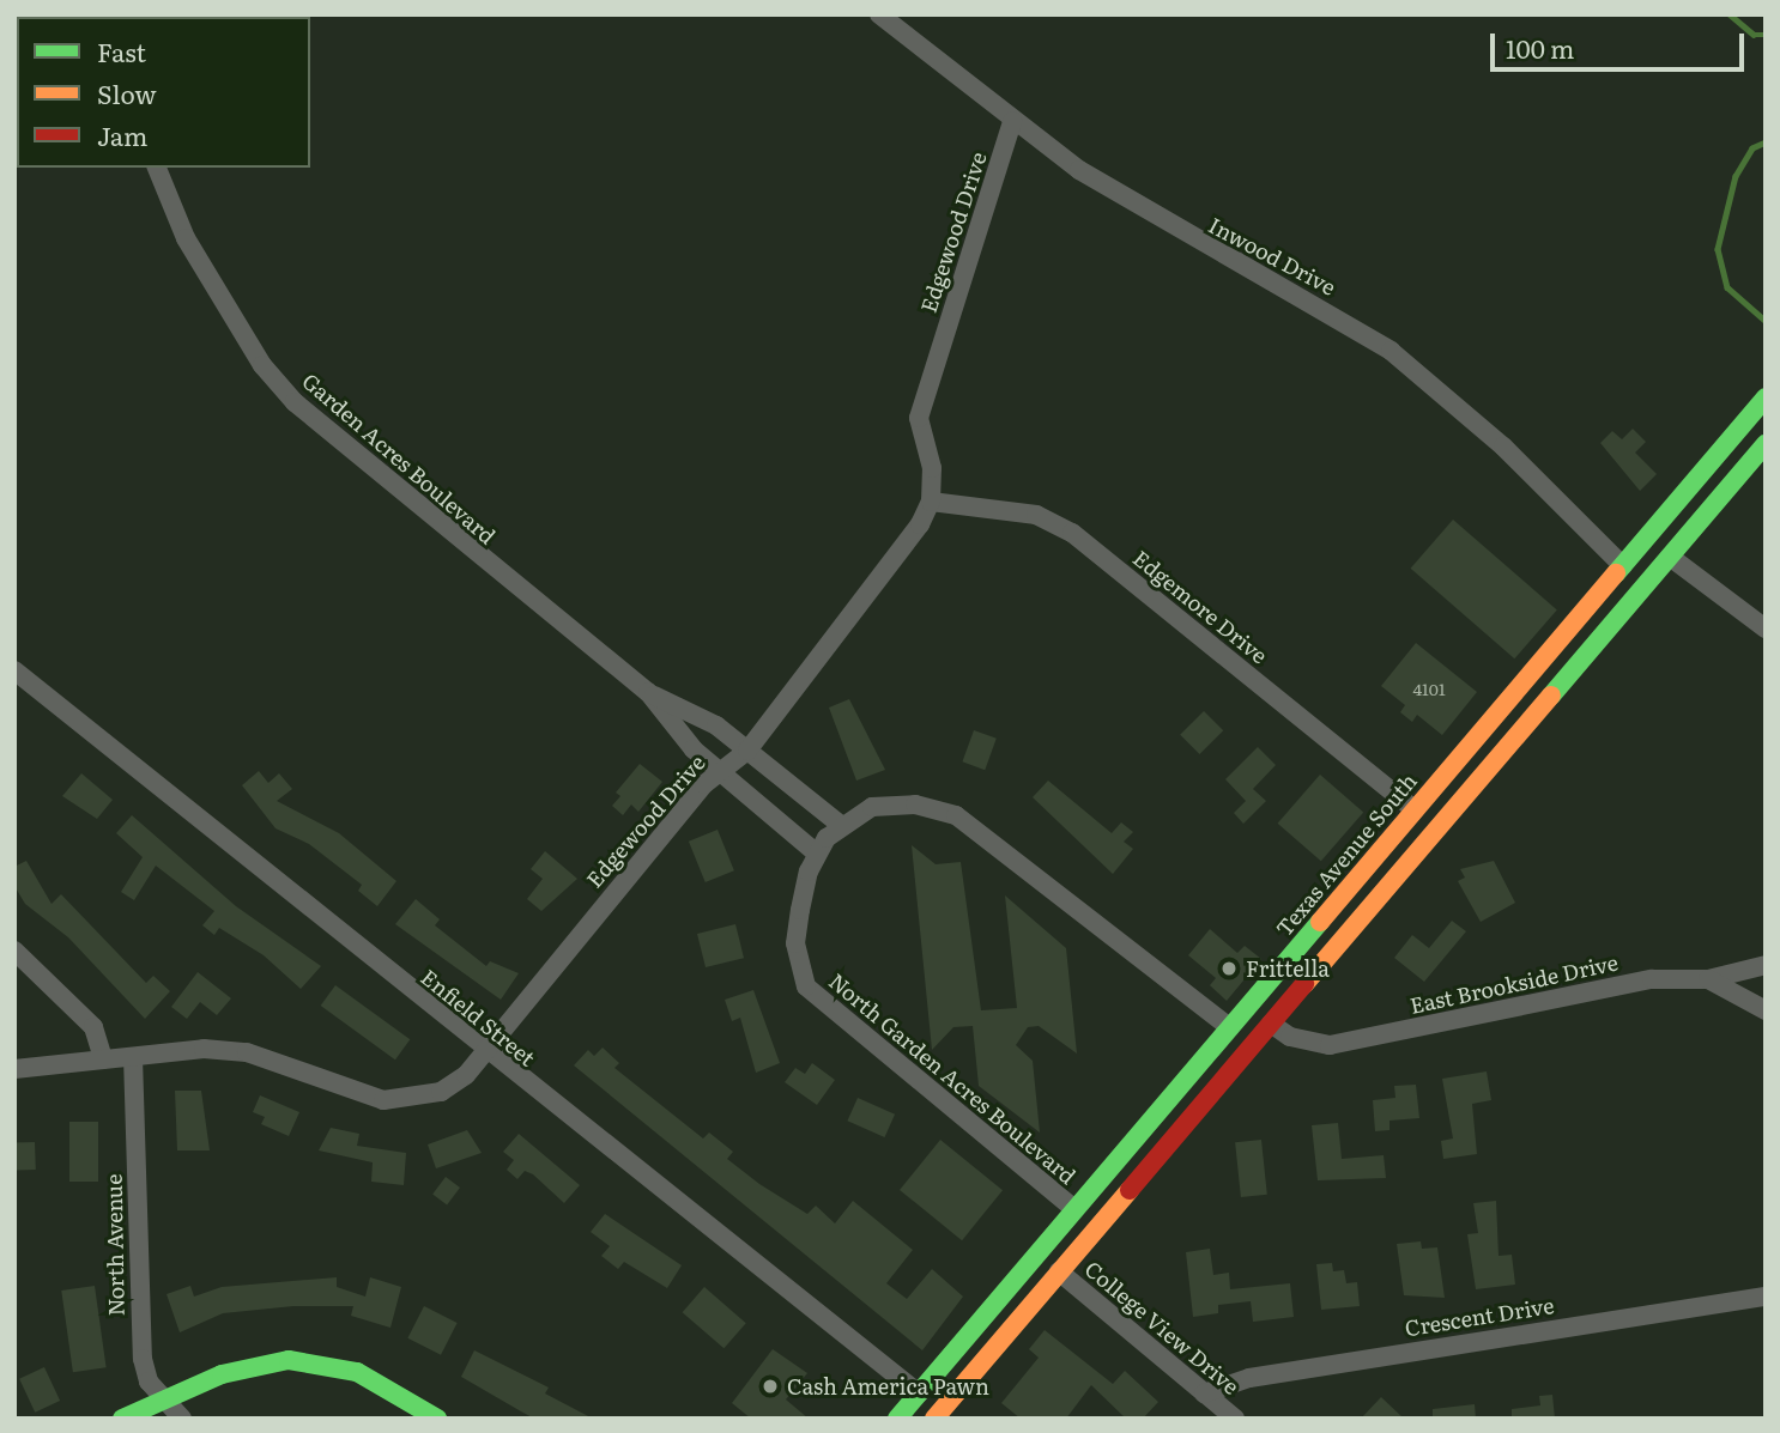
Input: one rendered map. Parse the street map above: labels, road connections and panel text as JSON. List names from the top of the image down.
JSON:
{
  "streets": {
    "main road": ["Texas Avenue South"],
    "street": [
      "Edgewood Drive",
      "Inwood Drive",
      "Garden Acres Boulevard",
      "Edgemore Drive",
      "East Brookside Drive",
      "Enfield Street",
      "North Garden Acres Boulevard",
      "North Avenue",
      "Crescent Drive",
      "College View Drive"
    ]
  },
  "crossings": [
    ["Edgewood Drive", "Inwood Drive"],
    ["Edgewood Drive", "Garden Acres Boulevard"],
    ["Edgewood Drive", "Edgemore Drive"],
    ["Edgewood Drive", "Enfield Street"],
    ["Edgewood Drive", "North Avenue"],
    ["Inwood Drive", "Texas Avenue South"],
    ["Garden Acres Boulevard", "North Garden Acres Boulevard"],
    ["Edgemore Drive", "Texas Avenue South"],
    ["Texas Avenue South", "Enfield Street"],
    ["Texas Avenue South", "North Garden Acres Boulevard"],
    ["Crescent Drive", "College View Drive"]
  ],
  "places": ["Frittella", "Cash America Pawn"],
  "house_numbers": ["4101"],
  "legend": ["Fast", "Slow", "Jam"],
  "scale_bar": "100 m"
}
